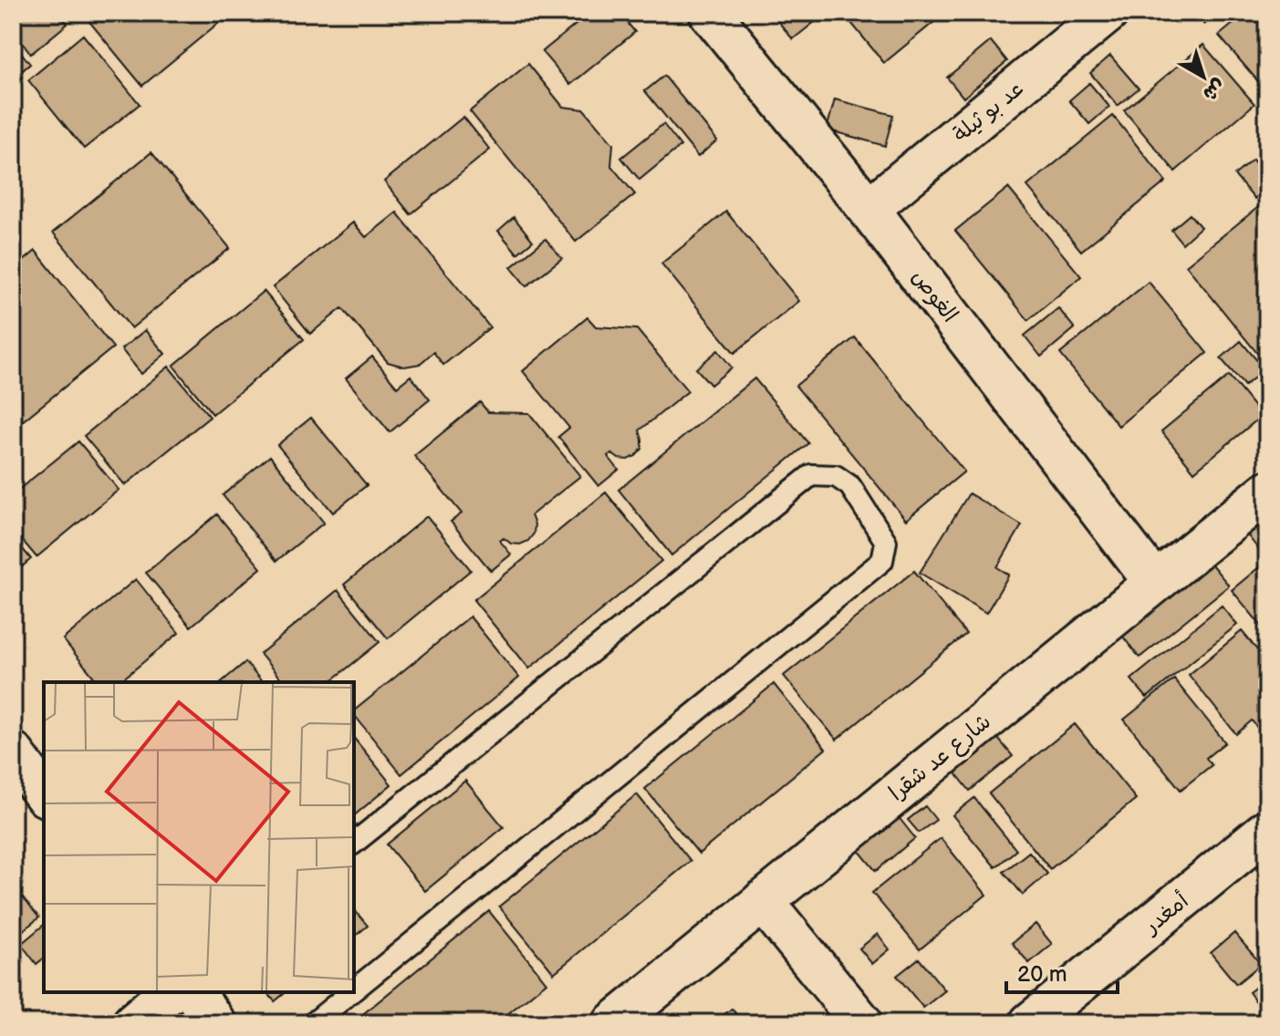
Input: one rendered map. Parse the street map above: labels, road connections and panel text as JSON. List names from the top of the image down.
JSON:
{
  "streets": {
    "street": [
      "عد بو ثيلة",
      "الغوص",
      "شارع عد شقرا",
      "أمغدر"
    ]
  },
  "crossings": [
    ["عد بو ثيلة", "الغوص"],
    ["الغوص", "شارع عد شقرا"]
  ],
  "scale_bar": "20 m",
  "north": "bottom right"
}
